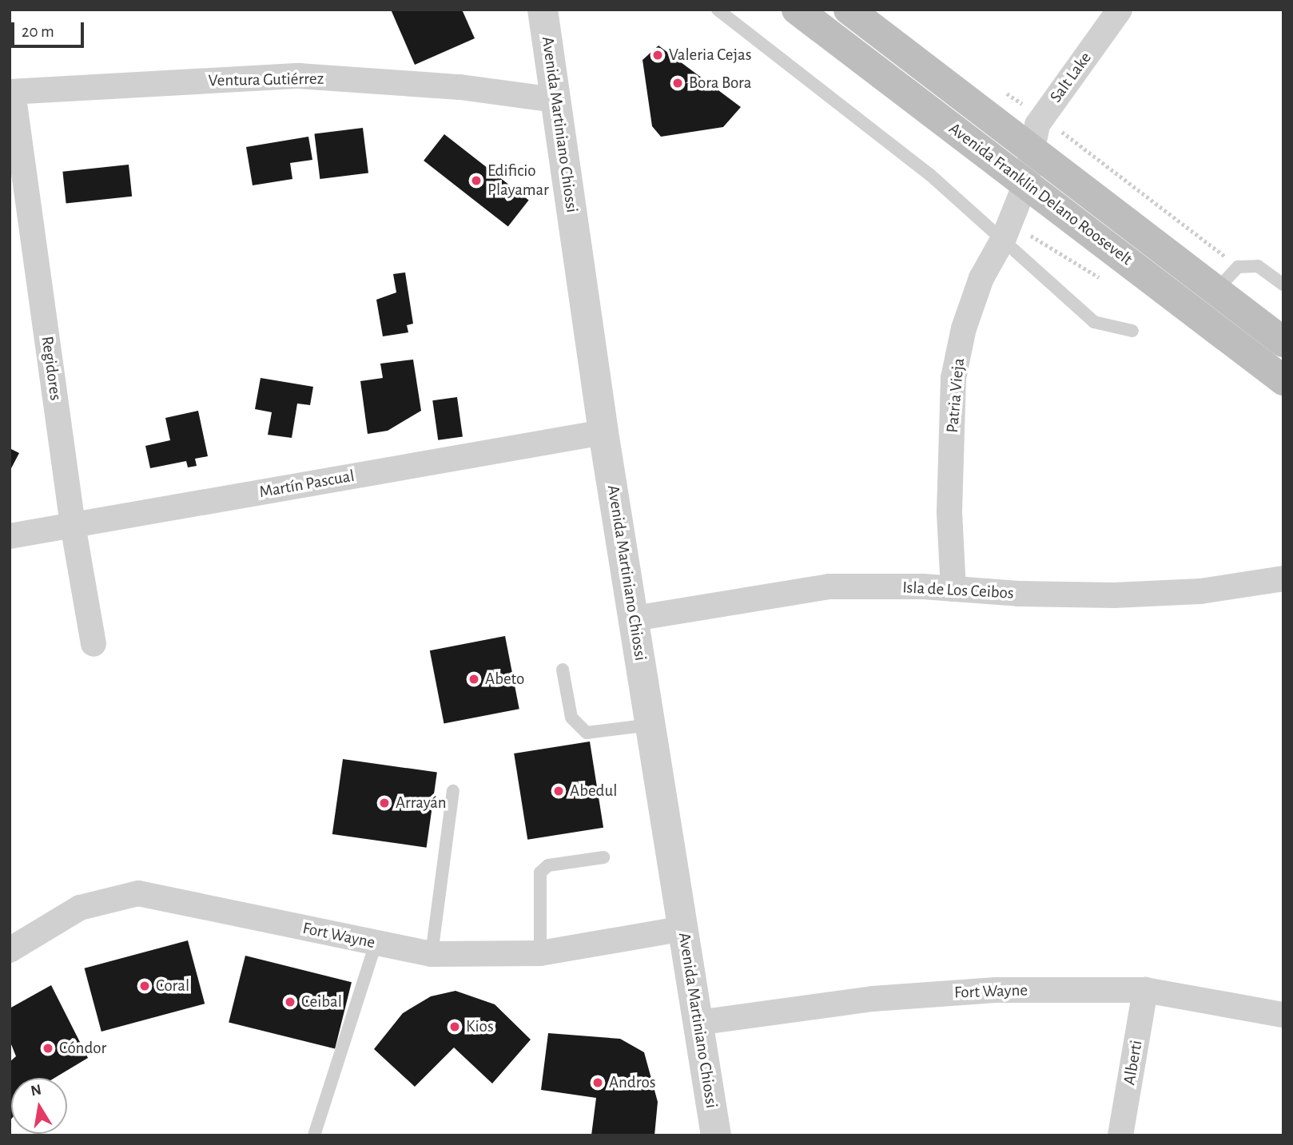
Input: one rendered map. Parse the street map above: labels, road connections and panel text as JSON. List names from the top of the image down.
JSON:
{
  "streets": {
    "main road": ["Avenida Franklin Delano Roosevelt"],
    "street": [
      "Salt Lake",
      "Ventura Gutiérrez",
      "Avenida Martiniano Chiossi",
      "Regidores",
      "Patria Vieja",
      "Martín Pascual",
      "Isla de Los Ceibos",
      "Fort Wayne",
      "Alberti"
    ]
  },
  "crossings": [
    ["Salt Lake", "Avenida Franklin Delano Roosevelt"],
    ["Salt Lake", "Patria Vieja"],
    ["Ventura Gutiérrez", "Avenida Martiniano Chiossi"],
    ["Ventura Gutiérrez", "Regidores"],
    ["Avenida Martiniano Chiossi", "Martín Pascual"],
    ["Avenida Martiniano Chiossi", "Isla de Los Ceibos"],
    ["Avenida Martiniano Chiossi", "Fort Wayne"],
    ["Avenida Franklin Delano Roosevelt", "Patria Vieja"],
    ["Regidores", "Martín Pascual"],
    ["Patria Vieja", "Isla de Los Ceibos"],
    ["Fort Wayne", "Alberti"]
  ],
  "places": [
    "Valeria Cejas",
    "Bora Bora",
    "Edificio Playamar",
    "Abeto",
    "Abedul",
    "Arrayán",
    "Coral",
    "Ceibal",
    "Kios",
    "Cóndor",
    "Andros"
  ],
  "scale_bar": "20 m",
  "north": "top"
}
